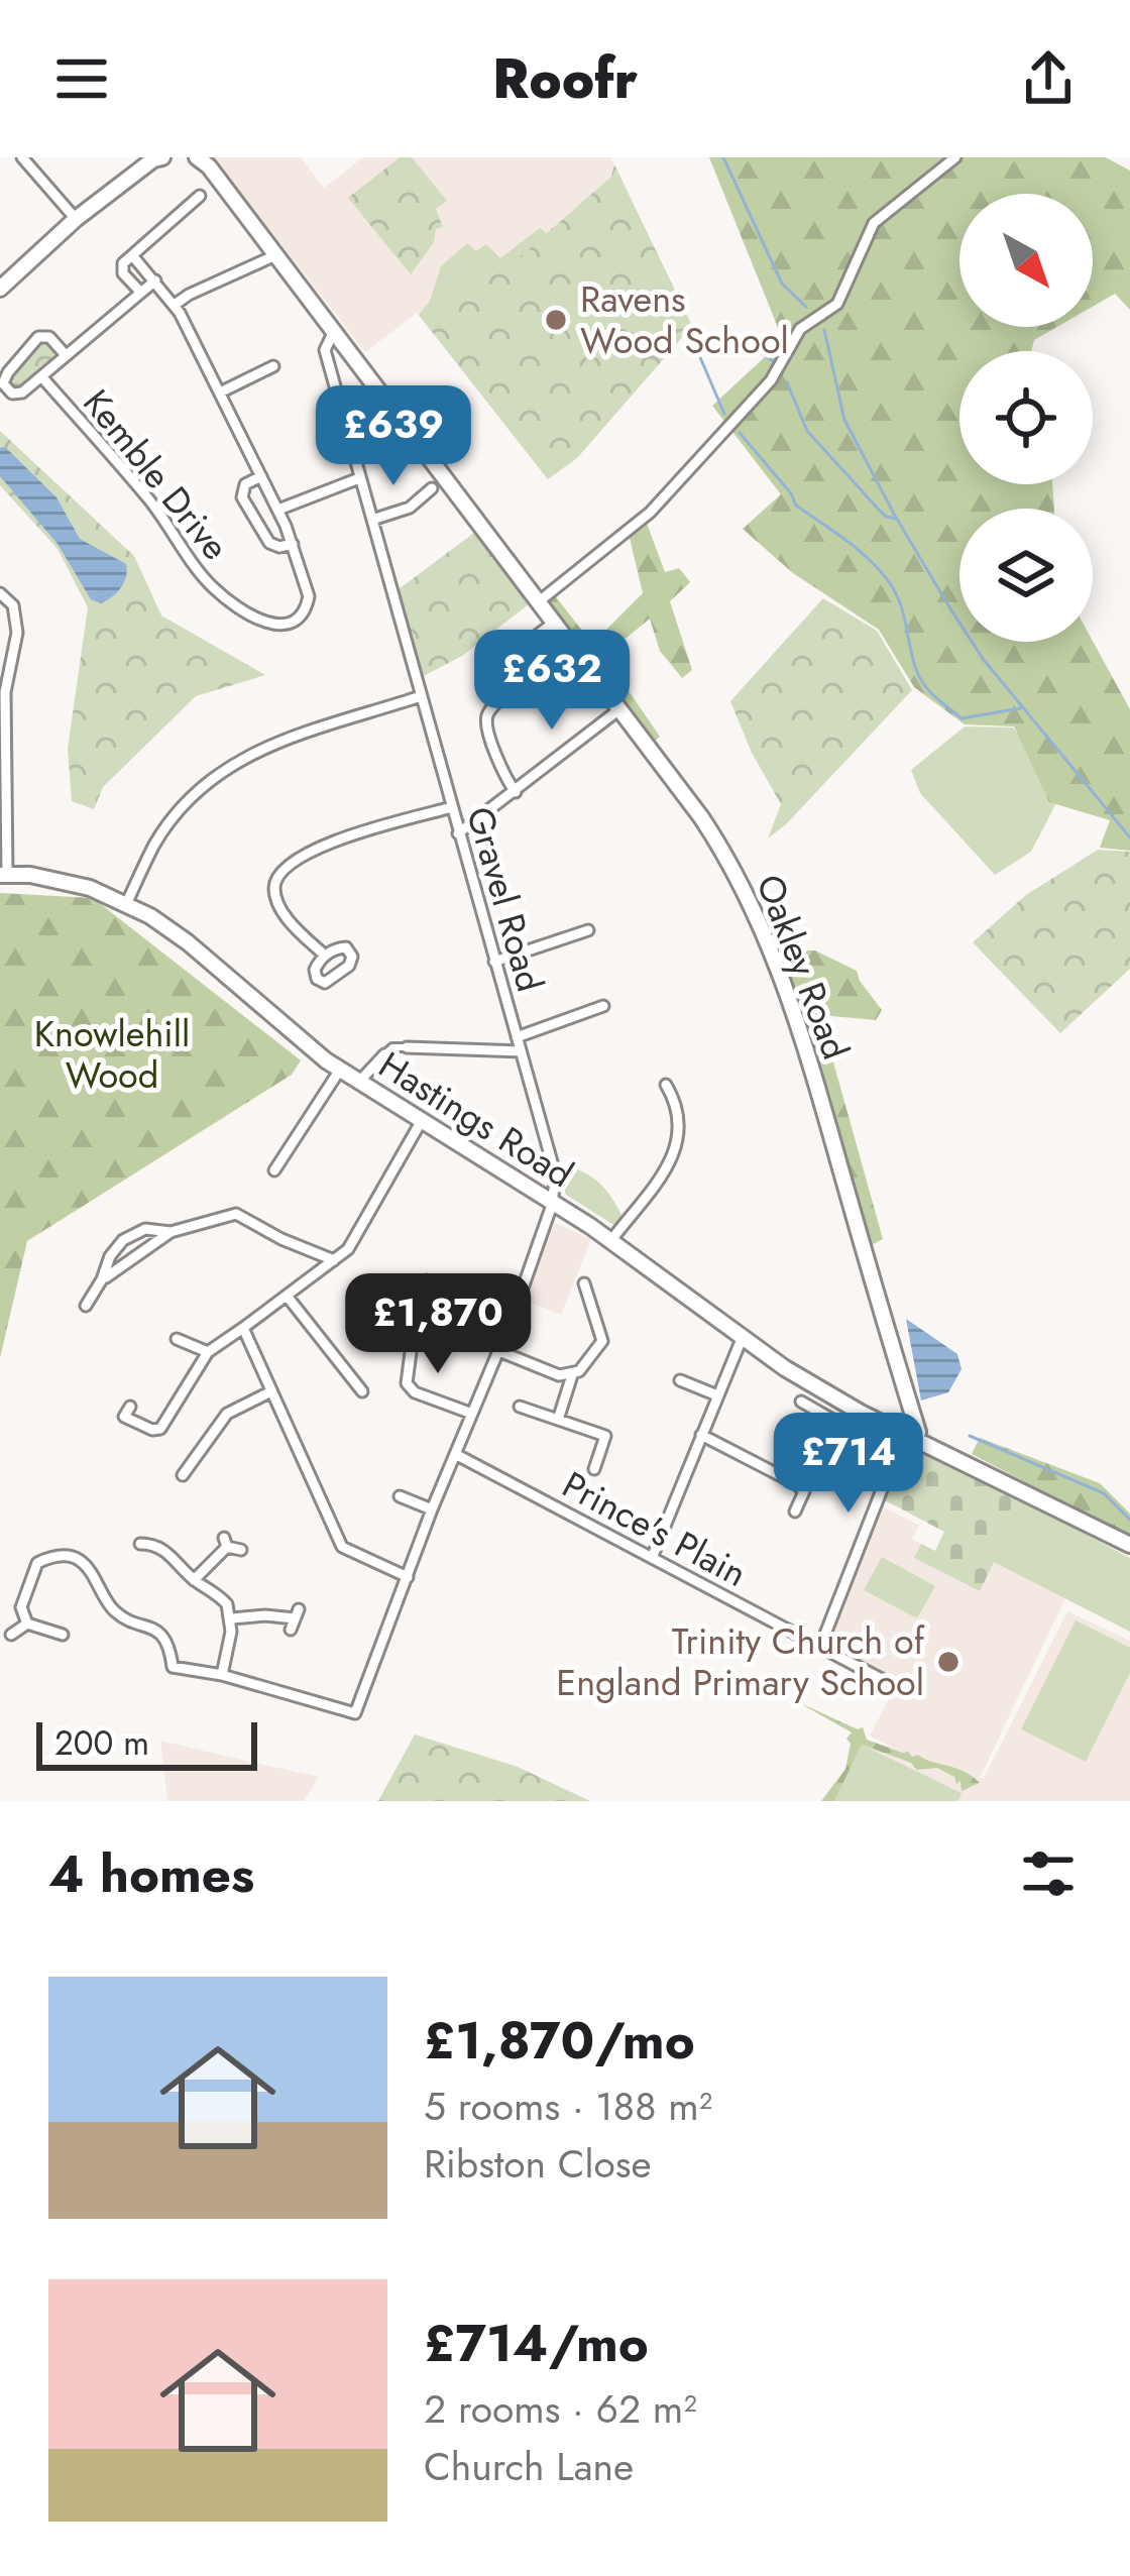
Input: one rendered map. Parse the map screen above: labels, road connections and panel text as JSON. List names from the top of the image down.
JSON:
{
  "streets": {
    "main road": ["Oakley Road", "Hastings Road"],
    "street": ["Kemble Drive", "Gravel Road", "Prince's Plain"]
  },
  "crossings": [
    ["Gravel Road", "Oakley Road"],
    ["Gravel Road", "Hastings Road"],
    ["Oakley Road", "Hastings Road"]
  ],
  "parks": ["Knowlehill Wood"],
  "places": ["Ravens Wood School", "Trinity Church of England Primary School"],
  "scale_bar": "200 m",
  "north": "bottom right",
  "page": {
    "header": "Roofr",
    "price": [
      "£639",
      "£632",
      "£1,870",
      "£714"
    ],
    "scale": "200 m",
    "heading": "4 homes",
    "list": [
      {
        "name": "£1,870/mo",
        "note": "5 rooms · 188 m² · Ribston Close"
      },
      {
        "name": "£714/mo",
        "note": "2 rooms · 62 m² · Church Lane"
      }
    ]
  }
}
